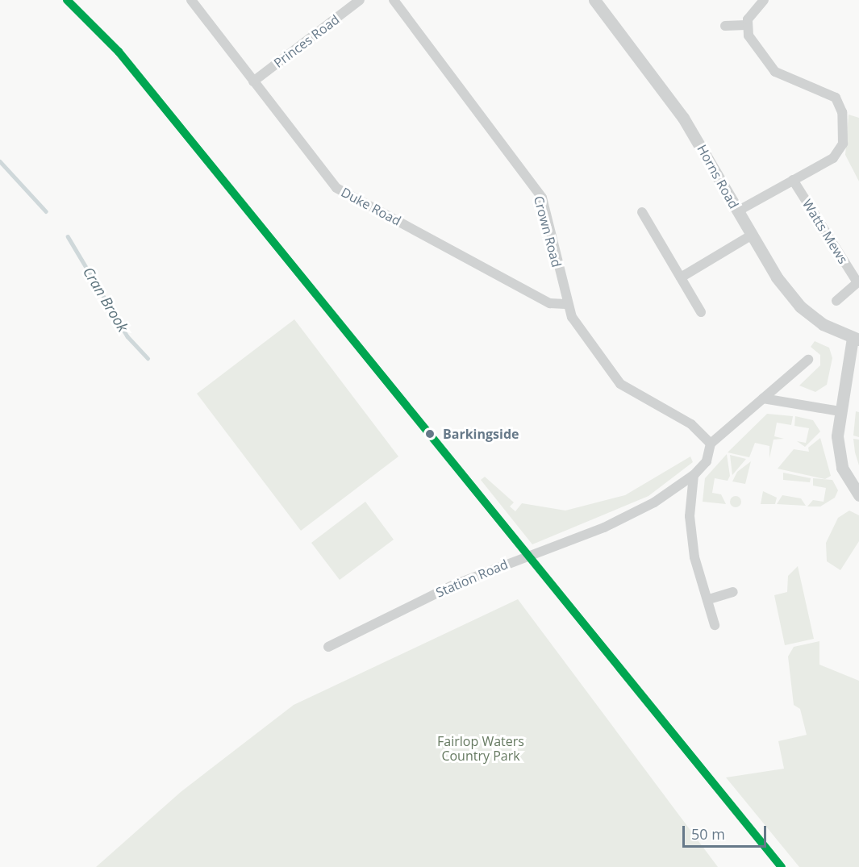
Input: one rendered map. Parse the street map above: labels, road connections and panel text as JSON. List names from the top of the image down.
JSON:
{
  "streets": {
    "street": [
      "Princes Road",
      "Horns Road",
      "Duke Road",
      "Crown Road",
      "Watts Mews",
      "Station Road"
    ]
  },
  "crossings": [
    ["Princes Road", "Duke Road"],
    ["Duke Road", "Crown Road"],
    ["Crown Road", "Station Road"]
  ],
  "water": ["Cran Brook"],
  "parks": ["Fairlop Waters Country Park"],
  "places": ["Barkingside"],
  "scale_bar": "50 m"
}
